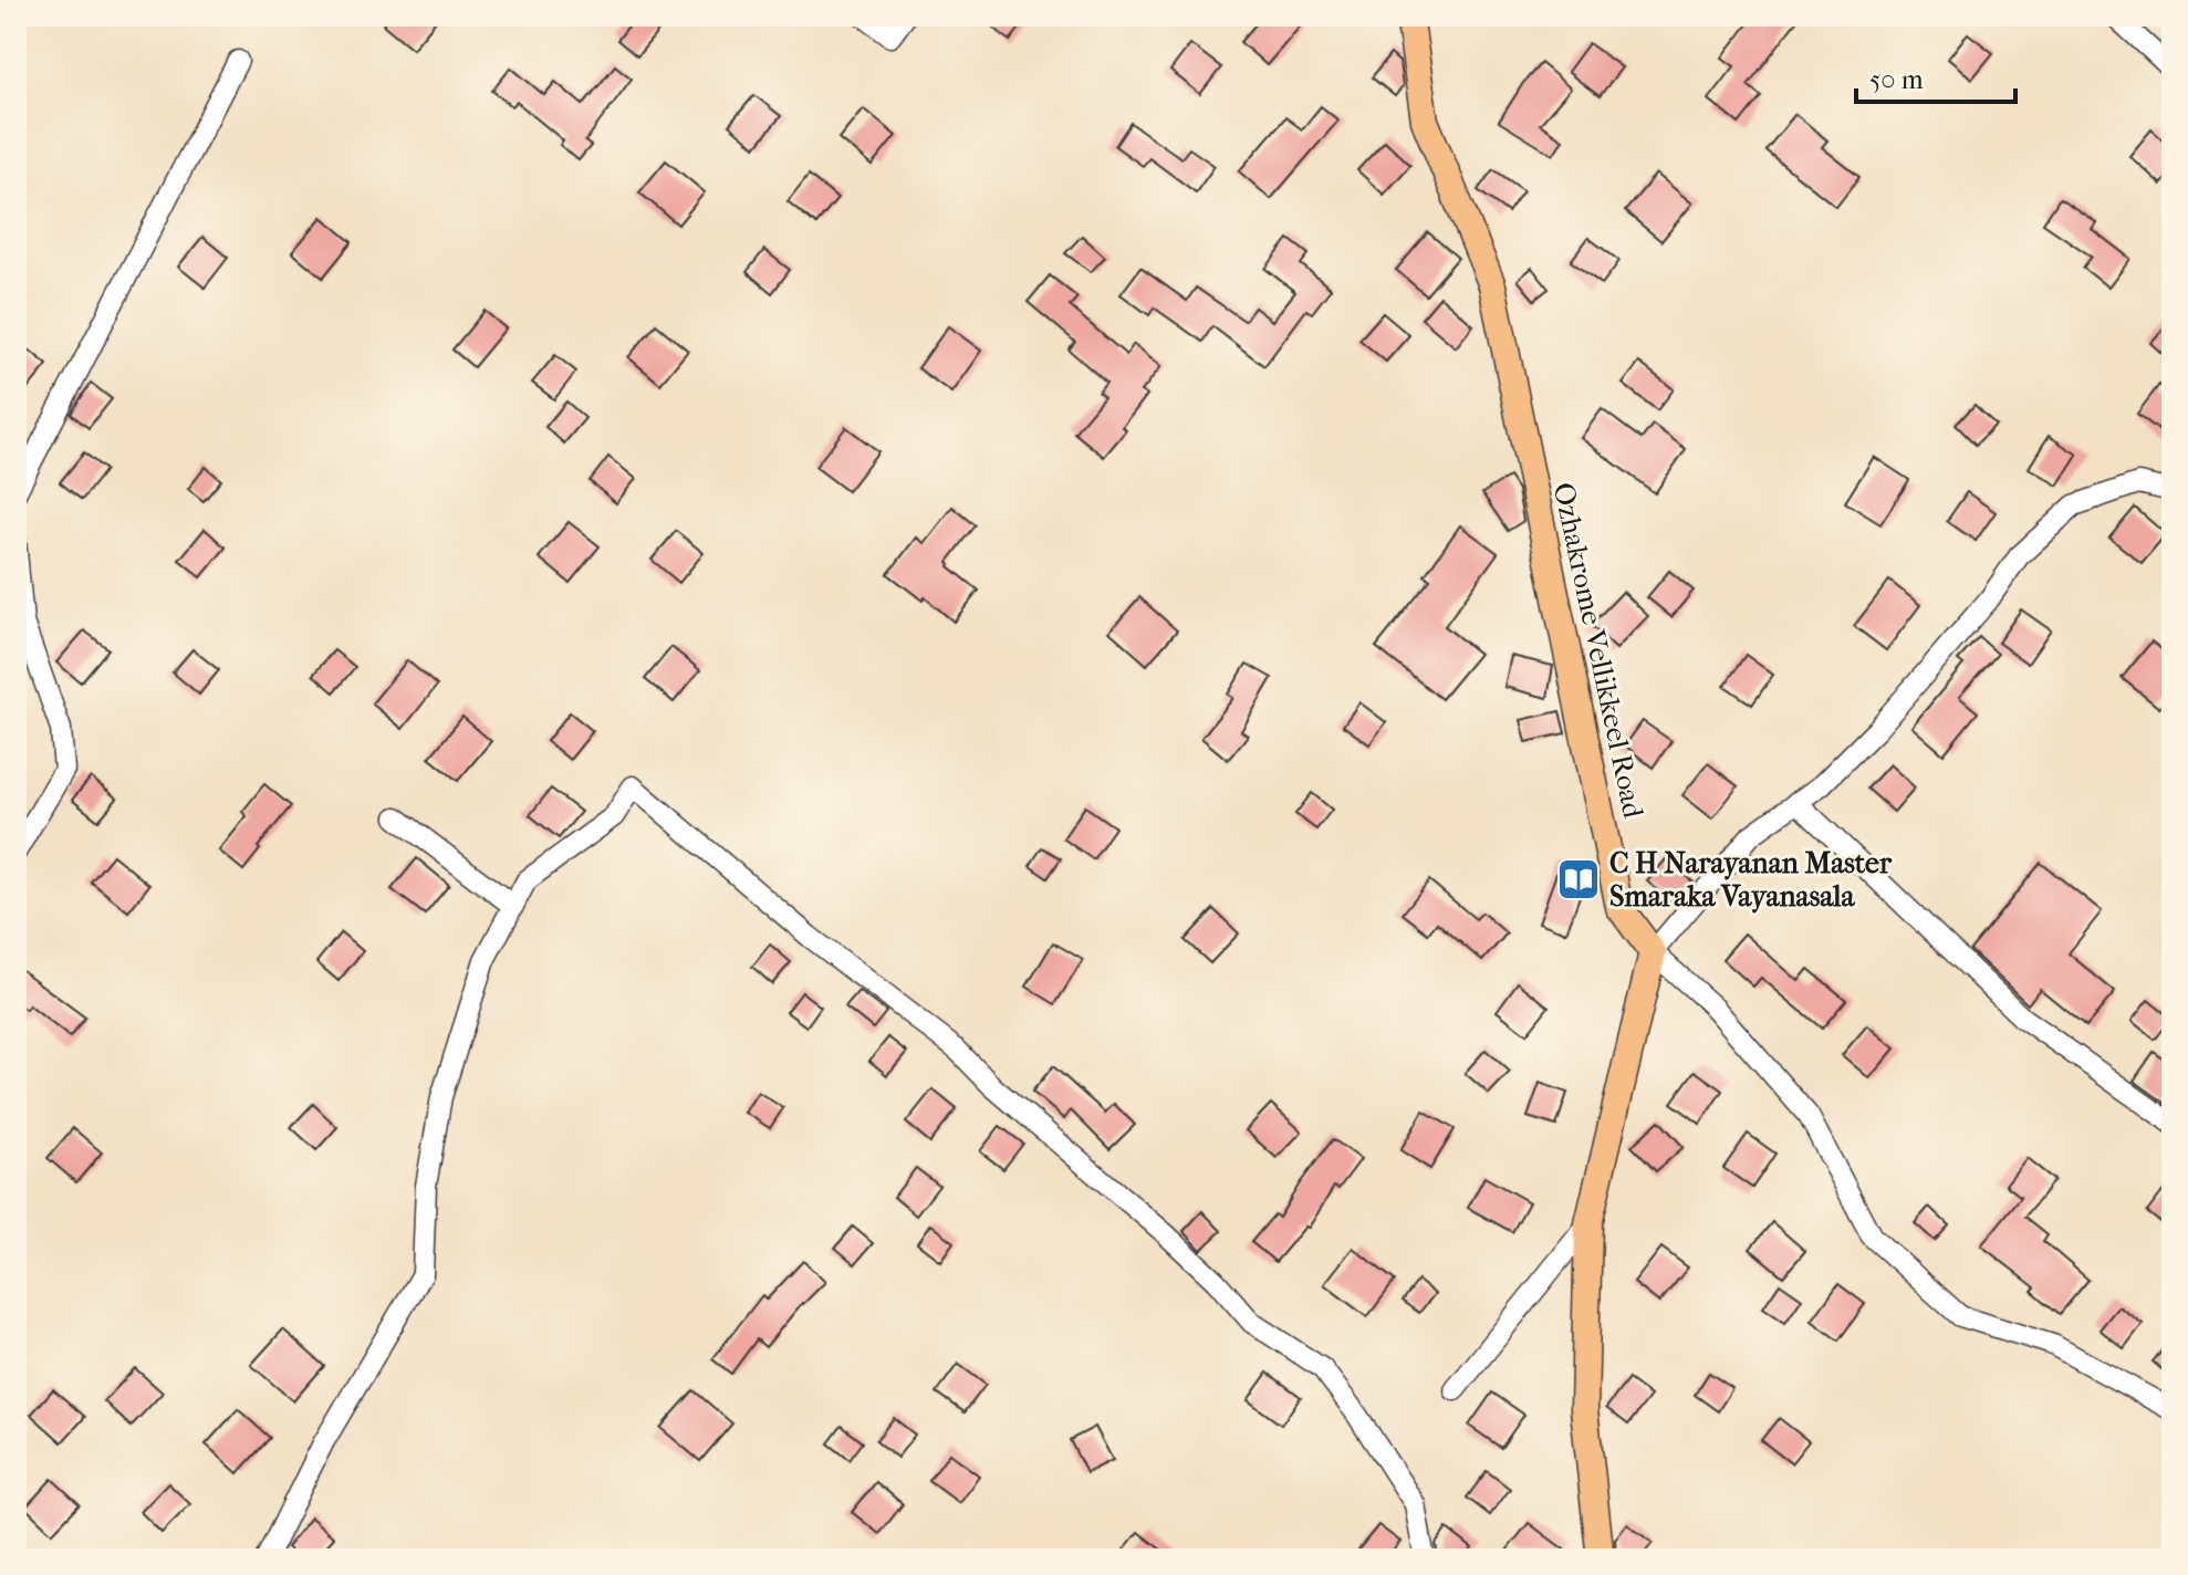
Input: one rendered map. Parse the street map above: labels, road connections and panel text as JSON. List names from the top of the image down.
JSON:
{
  "streets": {
    "main road": ["Ozhakrome Vellikkeel Road"]
  },
  "places": {
    "library": ["C H Narayanan Master Smaraka Vayanasala"]
  },
  "scale_bar": "50 m"
}
